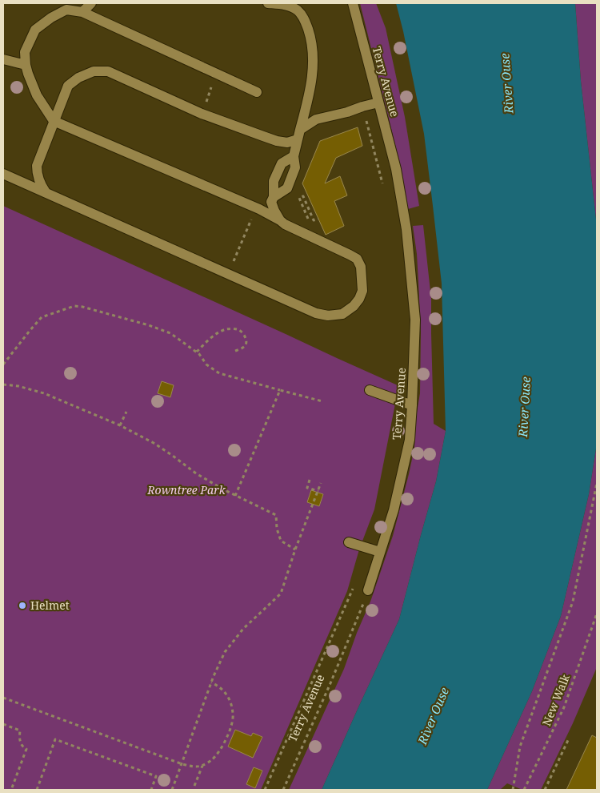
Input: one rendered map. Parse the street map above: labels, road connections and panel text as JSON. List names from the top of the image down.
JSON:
{
  "streets": {
    "lane": ["Terry Avenue"],
    "path": ["New Walk"]
  },
  "water": ["River Ouse"],
  "parks": ["Rowntree Park"],
  "places": ["Helmet"]
}
